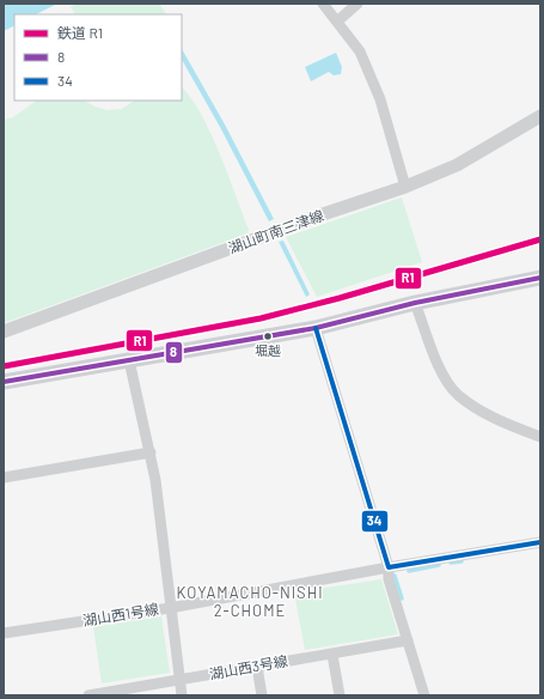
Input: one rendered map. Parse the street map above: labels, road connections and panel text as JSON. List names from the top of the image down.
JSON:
{
  "streets": {
    "street": ["湖山町南三津線", "湖山西1号線", "湖山西3号線"]
  },
  "districts": ["KOYAMACHO-NISHI 2-CHOME"],
  "places": ["堀越"],
  "lines": ["rail line R1", "transit line 8", "transit line 34"],
  "legend": ["鉄道 R1", "8", "34"]
}
